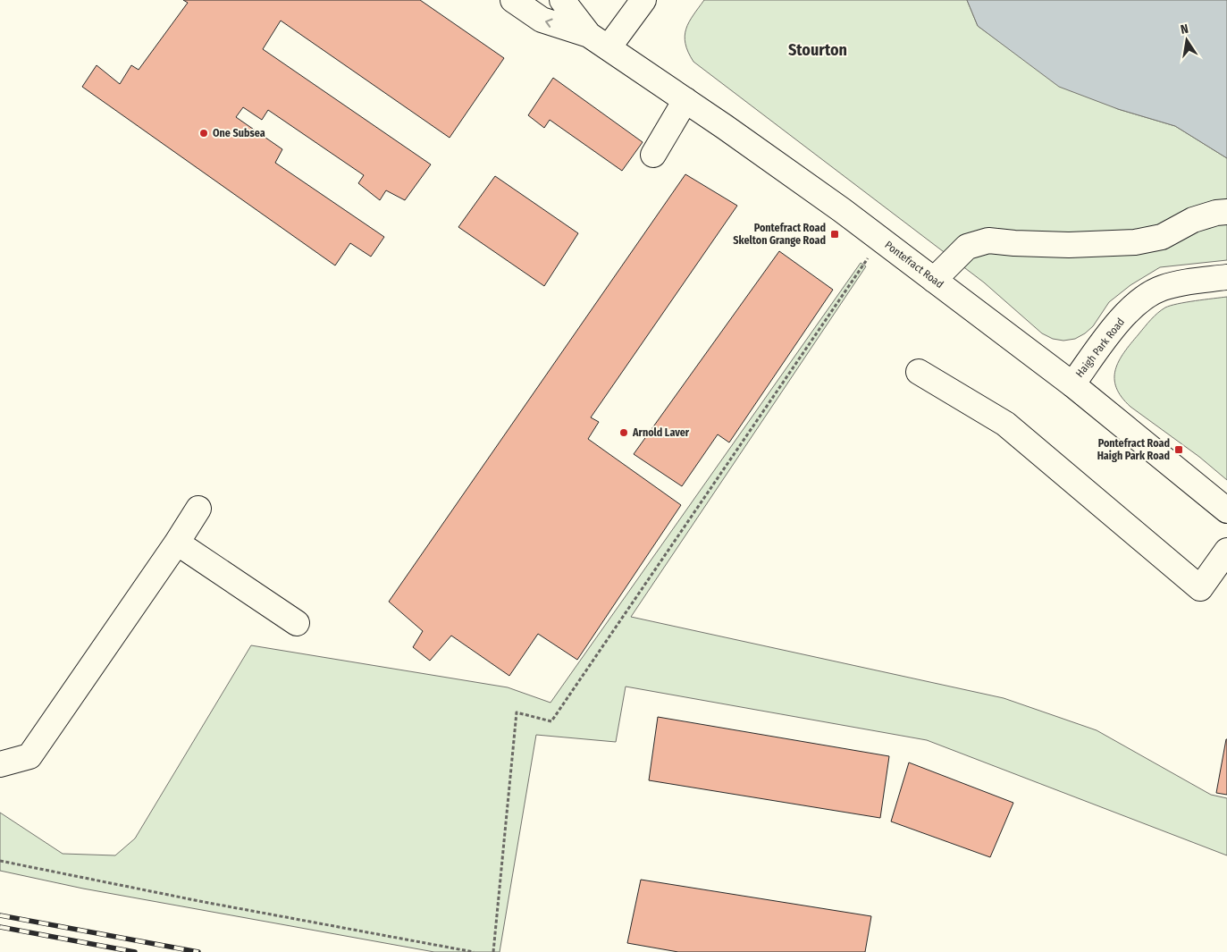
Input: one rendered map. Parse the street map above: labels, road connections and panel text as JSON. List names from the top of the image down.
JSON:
{
  "streets": {
    "main road": ["Pontefract Road", "Haigh Park Road"]
  },
  "crossings": [
    ["Pontefract Road", "Haigh Park Road"]
  ],
  "districts": ["Stourton"],
  "places": {
    "other": ["One Subsea", "Arnold Laver"],
    "transit": ["Pontefract Road Skelton Grange Road", "Pontefract Road Haigh Park Road"]
  },
  "north": "top"
}
